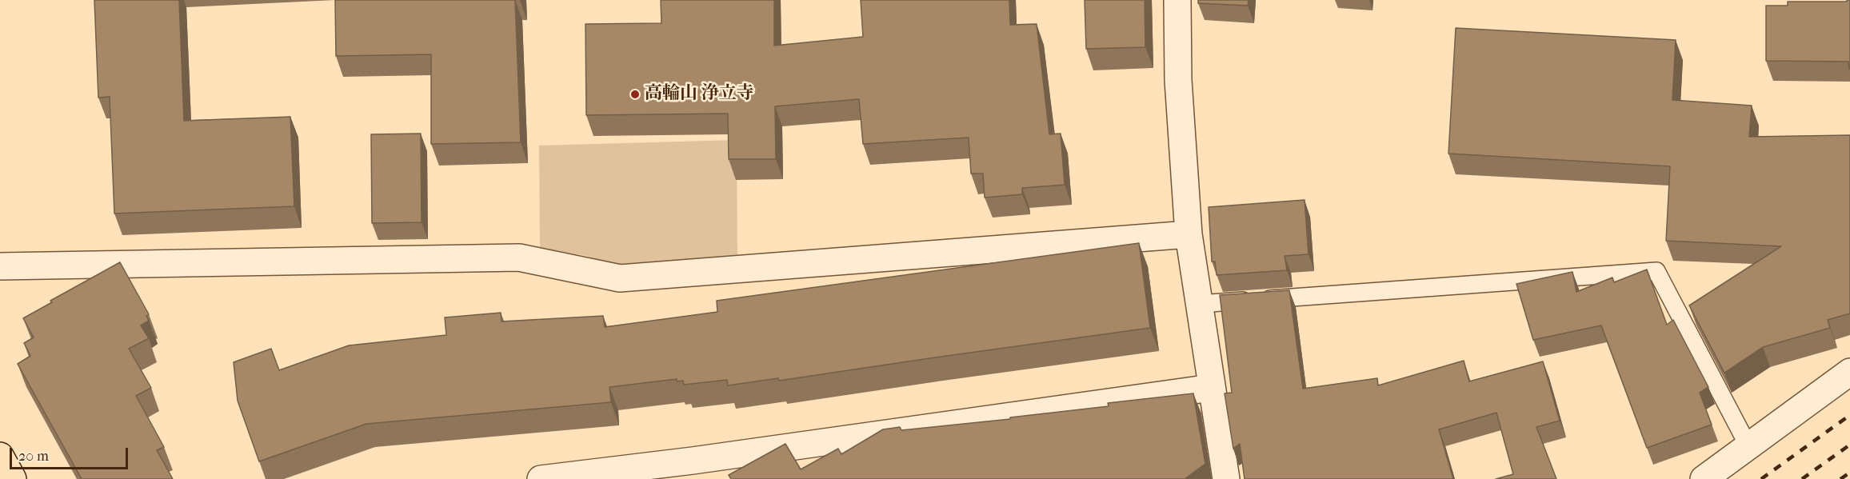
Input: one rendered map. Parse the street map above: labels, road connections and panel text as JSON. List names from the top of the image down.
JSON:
{
  "places": ["高輪山 浄立寺"],
  "scale_bar": "20 m"
}
